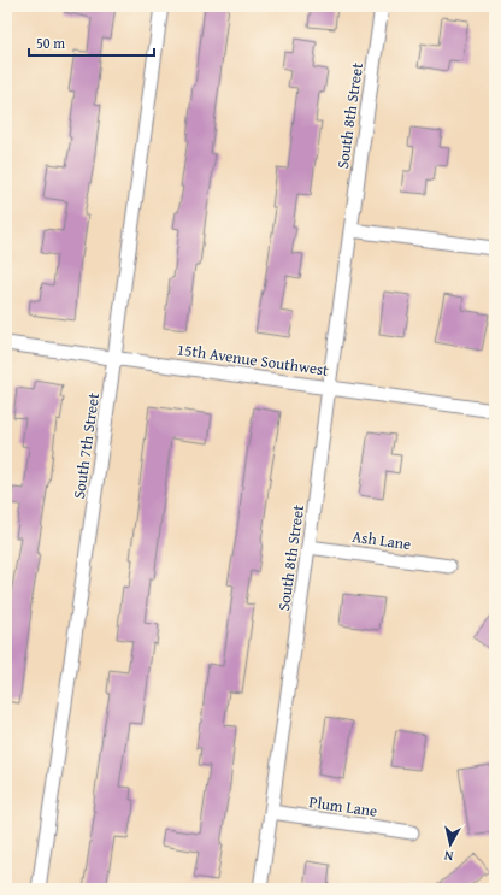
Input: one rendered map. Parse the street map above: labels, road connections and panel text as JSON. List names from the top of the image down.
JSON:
{
  "streets": {
    "street": [
      "South 8th Street",
      "15th Avenue Southwest",
      "South 7th Street",
      "Ash Lane",
      "Plum Lane"
    ]
  },
  "crossings": [
    ["South 8th Street", "15th Avenue Southwest"],
    ["South 8th Street", "Ash Lane"],
    ["South 8th Street", "Plum Lane"],
    ["15th Avenue Southwest", "South 7th Street"]
  ],
  "scale_bar": "50 m",
  "north": "bottom"
}
